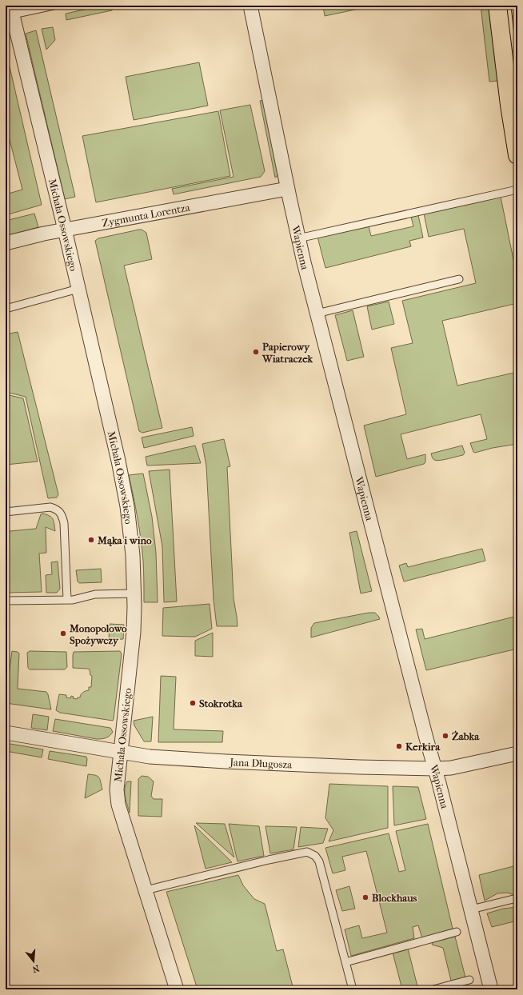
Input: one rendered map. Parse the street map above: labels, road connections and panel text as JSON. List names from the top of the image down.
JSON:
{
  "streets": {
    "street": [
      "Zygmunta Lorentza",
      "Michała Ossowskiego",
      "Wapienna",
      "Jana Długosza"
    ]
  },
  "crossings": [
    ["Zygmunta Lorentza", "Michała Ossowskiego"],
    ["Zygmunta Lorentza", "Wapienna"],
    ["Michała Ossowskiego", "Jana Długosza"],
    ["Wapienna", "Jana Długosza"]
  ],
  "places": [
    "Papierowy Wiatraczek",
    "Mąka i wino",
    "Monopolowo Spożywczy",
    "Stokrotka",
    "Żabka",
    "Kerkira",
    "Blockhaus"
  ],
  "north": "bottom"
}
